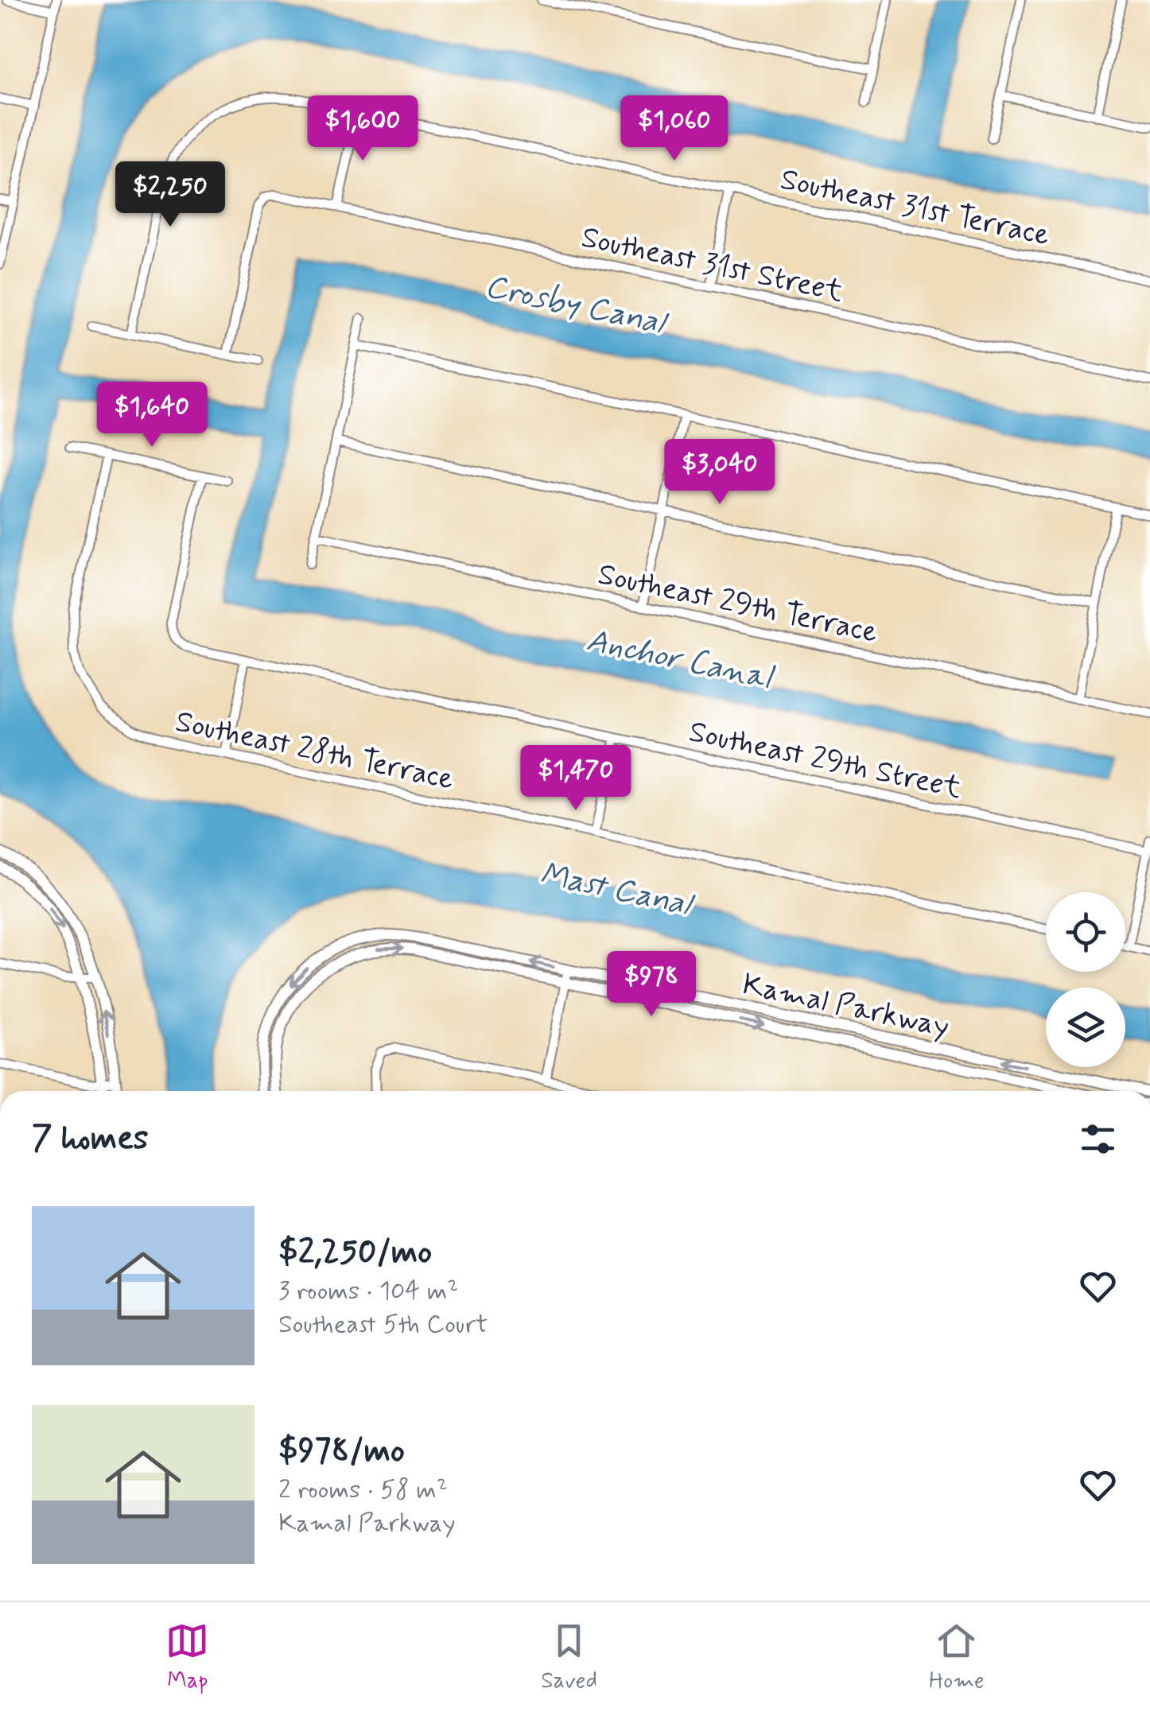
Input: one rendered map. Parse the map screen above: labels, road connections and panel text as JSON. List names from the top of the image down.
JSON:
{
  "streets": {
    "street": [
      "Southeast 31st Terrace",
      "Southeast 31st Street",
      "Southeast 29th Terrace",
      "Southeast 28th Terrace",
      "Southeast 29th Street",
      "Kamal Parkway"
    ]
  },
  "water": ["Crosby Canal", "Anchor Canal", "Mast Canal"],
  "page": {
    "price": [
      "$1,600",
      "$1,060",
      "$2,250",
      "$1,640",
      "$3,040",
      "$1,470",
      "$978"
    ],
    "heading": "7 homes",
    "list": [
      {
        "name": "$2,250/mo",
        "note": "3 rooms · 104 m² · Southeast 5th Court"
      },
      {
        "name": "$978/mo",
        "note": "2 rooms · 58 m² · Kamal Parkway"
      }
    ],
    "tabs": ["Map", "Saved", "Home"]
  }
}
